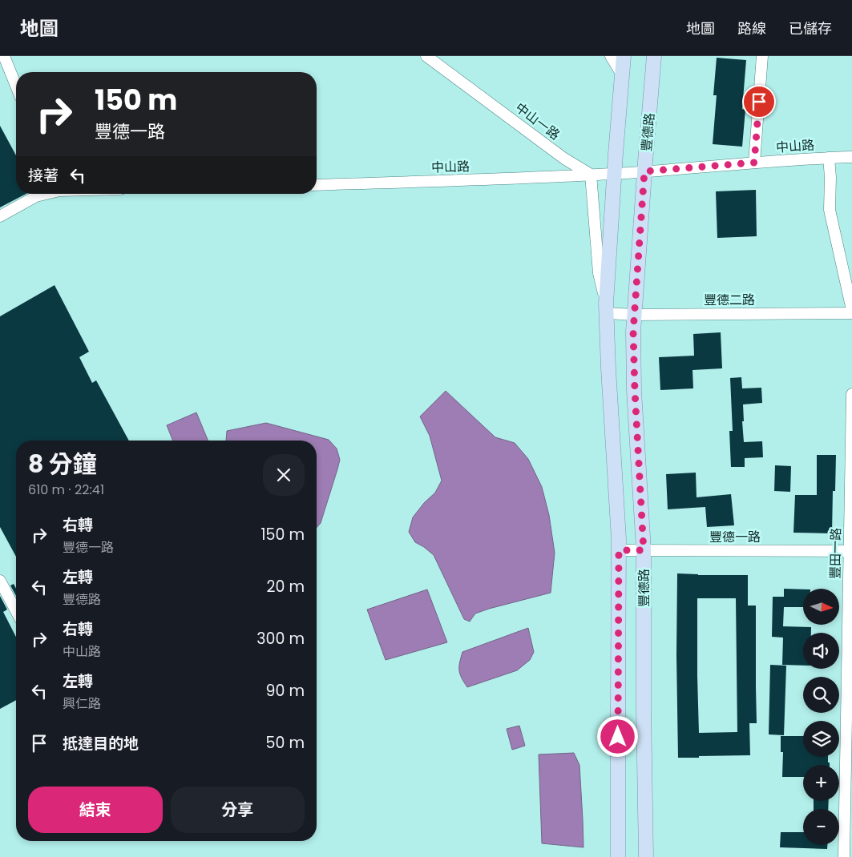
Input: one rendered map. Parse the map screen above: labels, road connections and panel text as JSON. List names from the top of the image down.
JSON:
{
  "streets": {
    "main road": ["豐德路"],
    "street": [
      "中山一路",
      "中山路",
      "豐德二路",
      "豐德一路",
      "豐田一路"
    ]
  },
  "crossings": [
    ["中山一路", "中山路"],
    ["豐德路", "中山路"],
    ["豐德路", "豐德二路"],
    ["豐德路", "豐德一路"],
    ["豐德一路", "豐田一路"]
  ],
  "north": "right",
  "page": {
    "header": "地圖",
    "nav": ["地圖", "路線", "已儲存"],
    "turn": ["150 m", "豐德一路"],
    "then": "接著",
    "heading": ["8 分鐘", "610 m · 22:41"],
    "list": [
      {
        "name": "右轉",
        "note": "豐德一路",
        "value": "150 m"
      },
      {
        "name": "左轉",
        "note": "豐德路",
        "value": "20 m"
      },
      {
        "name": "右轉",
        "note": "中山路",
        "value": "300 m"
      },
      {
        "name": "左轉",
        "note": "興仁路",
        "value": "90 m"
      },
      {
        "name": "抵達目的地",
        "value": "50 m"
      }
    ],
    "map_buttons": ["+", "−"],
    "buttons": ["結束", "分享"]
  }
}
